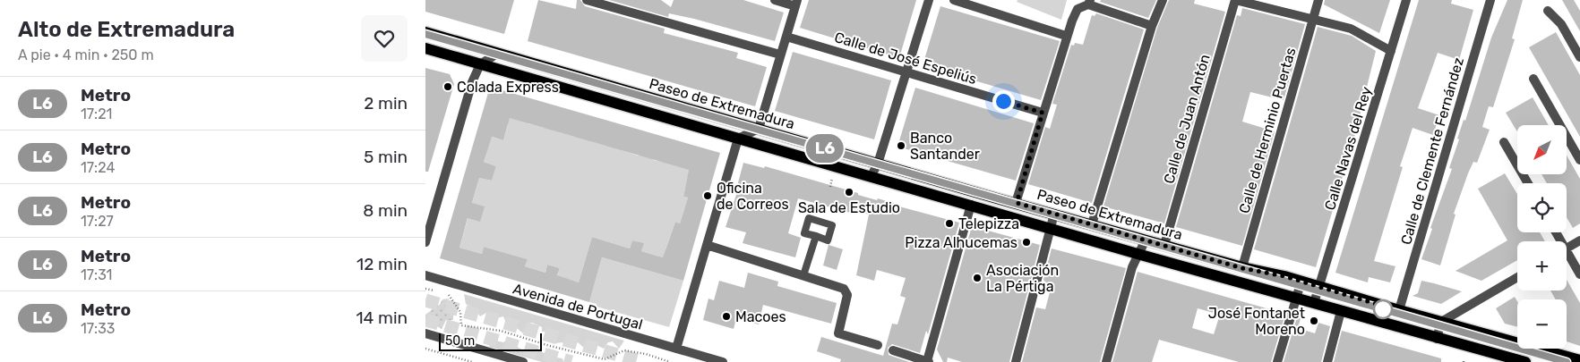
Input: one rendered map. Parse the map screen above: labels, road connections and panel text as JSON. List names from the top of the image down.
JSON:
{
  "streets": {
    "main road": ["Paseo de Extremadura"],
    "street": [
      "Calle de José Espeliús",
      "Calle de Juan Antón",
      "Calle de Herminio Puertas",
      "Calle Navas del Rey",
      "Calle de Clemente Fernández",
      "Avenida de Portugal"
    ]
  },
  "crossings": [
    ["Paseo de Extremadura", "Calle de Juan Antón"],
    ["Paseo de Extremadura", "Calle de Herminio Puertas"],
    ["Paseo de Extremadura", "Calle Navas del Rey"],
    ["Paseo de Extremadura", "Calle de Clemente Fernández"]
  ],
  "places": [
    "Colada Express",
    "Banco Santander",
    "Sala de Estudio",
    "Oficina de Correos",
    "Telepizza",
    "Pizza Alhucemas",
    "Asociación La Pértiga",
    "Macoes",
    "José Fontanet Moreno"
  ],
  "lines": ["metro line L6"],
  "scale_bar": "50 m",
  "north": "bottom left",
  "page": {
    "heading": ["Alto de Extremadura", "A pie · 4 min · 250 m"],
    "on_map": "L6",
    "list": [
      {
        "mark": "L6",
        "name": "Metro",
        "note": "17:21",
        "value": "2 min"
      },
      {
        "mark": "L6",
        "name": "Metro",
        "note": "17:24",
        "value": "5 min"
      },
      {
        "mark": "L6",
        "name": "Metro",
        "note": "17:27",
        "value": "8 min"
      },
      {
        "mark": "L6",
        "name": "Metro",
        "note": "17:31",
        "value": "12 min"
      },
      {
        "mark": "L6",
        "name": "Metro",
        "note": "17:33",
        "value": "14 min"
      }
    ],
    "map_buttons": ["+", "−"],
    "scale": "50 m"
  }
}
